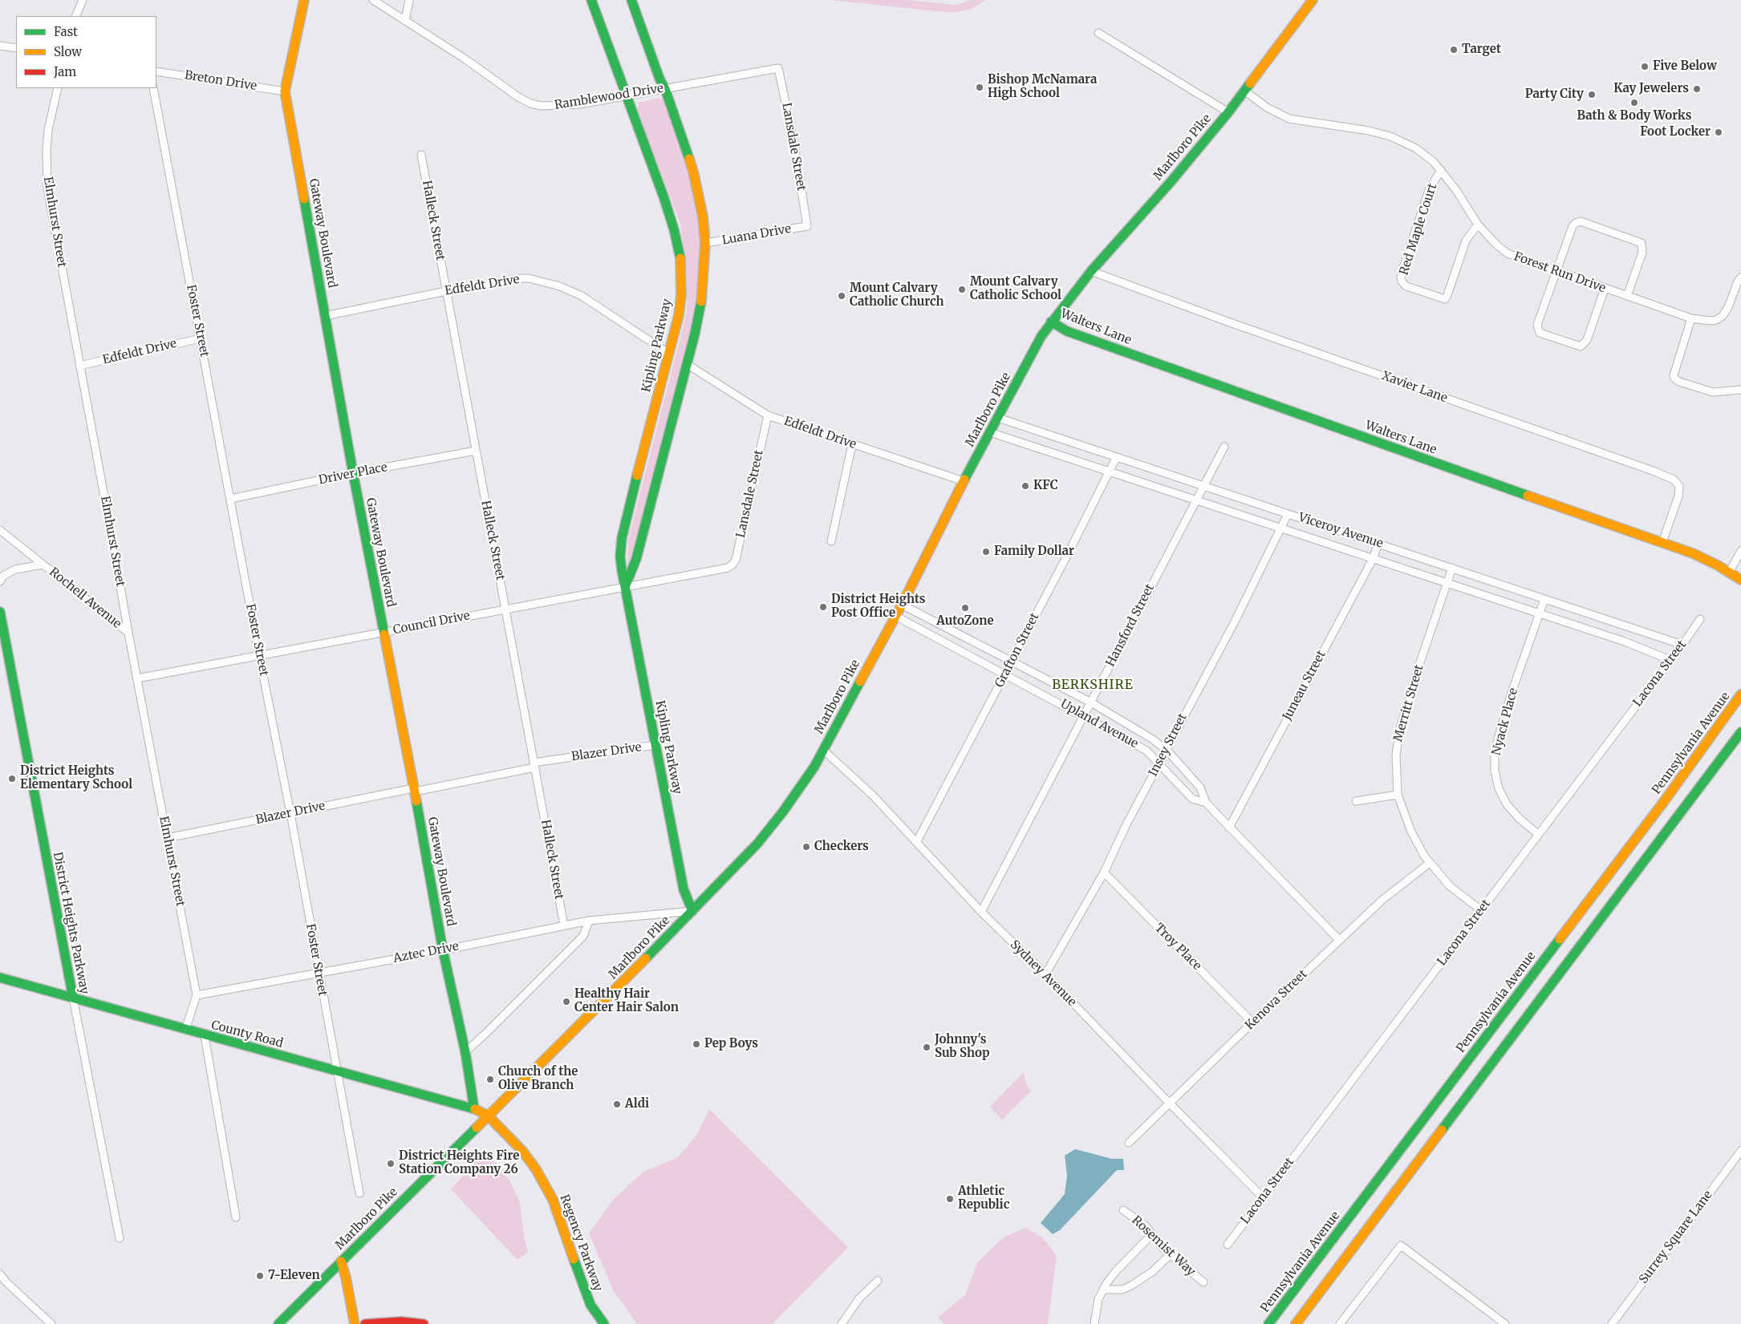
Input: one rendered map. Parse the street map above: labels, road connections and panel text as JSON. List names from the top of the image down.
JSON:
{
  "streets": {
    "main road": [
      "Marlboro Pike",
      "Gateway Boulevard",
      "Walters Lane",
      "Kipling Parkway",
      "Pennsylvania Avenue",
      "District Heights Parkway",
      "County Road",
      "Regency Parkway"
    ],
    "street": [
      "Breton Drive",
      "Ramblewood Drive",
      "Lansdale Street",
      "Halleck Street",
      "Elmhurst Street",
      "Red Maple Court",
      "Luana Drive",
      "Forest Run Drive",
      "Edfeldt Drive",
      "Foster Street",
      "Xavier Lane",
      "Driver Place",
      "Viceroy Avenue",
      "Rochell Avenue",
      "Council Drive",
      "Hansford Street",
      "Grafton Street",
      "Lacona Street",
      "Juneau Street",
      "Merritt Street",
      "Nyack Place",
      "Upland Avenue",
      "Insey Street",
      "Blazer Drive",
      "Troy Place",
      "Aztec Drive",
      "Sydney Avenue",
      "Kenova Street",
      "Surrey Square Lane",
      "Rosemist Way"
    ]
  },
  "crossings": [
    ["Breton Drive", "Gateway Boulevard"],
    ["Ramblewood Drive", "Lansdale Street"],
    ["Ramblewood Drive", "Kipling Parkway"],
    ["Lansdale Street", "Luana Drive"],
    ["Lansdale Street", "Edfeldt Drive"],
    ["Lansdale Street", "Council Drive"],
    ["Marlboro Pike", "Forest Run Drive"],
    ["Marlboro Pike", "Edfeldt Drive"],
    ["Marlboro Pike", "Walters Lane"],
    ["Marlboro Pike", "Kipling Parkway"],
    ["Marlboro Pike", "Xavier Lane"],
    ["Marlboro Pike", "Viceroy Avenue"],
    ["Marlboro Pike", "Upland Avenue"],
    ["Marlboro Pike", "Aztec Drive"],
    ["Marlboro Pike", "Sydney Avenue"],
    ["Marlboro Pike", "County Road"],
    ["Marlboro Pike", "Regency Parkway"],
    ["Halleck Street", "Edfeldt Drive"],
    ["Halleck Street", "Driver Place"],
    ["Halleck Street", "Council Drive"],
    ["Halleck Street", "Blazer Drive"],
    ["Halleck Street", "Aztec Drive"],
    ["Elmhurst Street", "Edfeldt Drive"],
    ["Elmhurst Street", "Rochell Avenue"],
    ["Elmhurst Street", "Council Drive"],
    ["Elmhurst Street", "Blazer Drive"],
    ["Elmhurst Street", "Aztec Drive"],
    ["Red Maple Court", "Forest Run Drive"],
    ["Gateway Boulevard", "Edfeldt Drive"],
    ["Gateway Boulevard", "Driver Place"],
    ["Gateway Boulevard", "Council Drive"],
    ["Gateway Boulevard", "Blazer Drive"],
    ["Gateway Boulevard", "Aztec Drive"],
    ["Gateway Boulevard", "County Road"],
    ["Edfeldt Drive", "Foster Street"],
    ["Edfeldt Drive", "Kipling Parkway"],
    ["Foster Street", "Driver Place"],
    ["Foster Street", "Council Drive"],
    ["Foster Street", "Blazer Drive"],
    ["Foster Street", "Aztec Drive"],
    ["Foster Street", "County Road"],
    ["Walters Lane", "Xavier Lane"],
    ["Kipling Parkway", "Council Drive"],
    ["Kipling Parkway", "Blazer Drive"],
    ["Kipling Parkway", "Aztec Drive"],
    ["Viceroy Avenue", "Hansford Street"],
    ["Viceroy Avenue", "Grafton Street"],
    ["Viceroy Avenue", "Lacona Street"],
    ["Viceroy Avenue", "Juneau Street"],
    ["Viceroy Avenue", "Merritt Street"],
    ["Viceroy Avenue", "Nyack Place"],
    ["Viceroy Avenue", "Insey Street"],
    ["Hansford Street", "Upland Avenue"],
    ["Hansford Street", "Sydney Avenue"],
    ["Grafton Street", "Upland Avenue"],
    ["Grafton Street", "Sydney Avenue"],
    ["Lacona Street", "Merritt Street"],
    ["Lacona Street", "Nyack Place"],
    ["Lacona Street", "Sydney Avenue"],
    ["Juneau Street", "Upland Avenue"],
    ["Merritt Street", "Kenova Street"],
    ["Upland Avenue", "Insey Street"],
    ["Upland Avenue", "Kenova Street"],
    ["Insey Street", "Troy Place"],
    ["Insey Street", "Sydney Avenue"],
    ["District Heights Parkway", "County Road"],
    ["Troy Place", "Kenova Street"],
    ["Sydney Avenue", "Kenova Street"],
    ["County Road", "Regency Parkway"]
  ],
  "districts": ["BERKSHIRE"],
  "places": [
    "Target",
    "Five Below",
    "Bishop McNamara High School",
    "Kay Jewelers",
    "Party City",
    "Bath & Body Works",
    "Foot Locker",
    "Mount Calvary Catholic School",
    "Mount Calvary Catholic Church",
    "KFC",
    "Family Dollar",
    "District Heights Post Office",
    "AutoZone",
    "District Heights Elementary School",
    "Checkers",
    "Healthy Hair Center Hair Salon",
    "Pep Boys",
    "Johnny's Sub Shop",
    "Church of the Olive Branch",
    "Aldi",
    "District Heights Fire Station Company 26",
    "Athletic Republic",
    "7-Eleven"
  ],
  "legend": ["Fast", "Slow", "Jam"]
}
